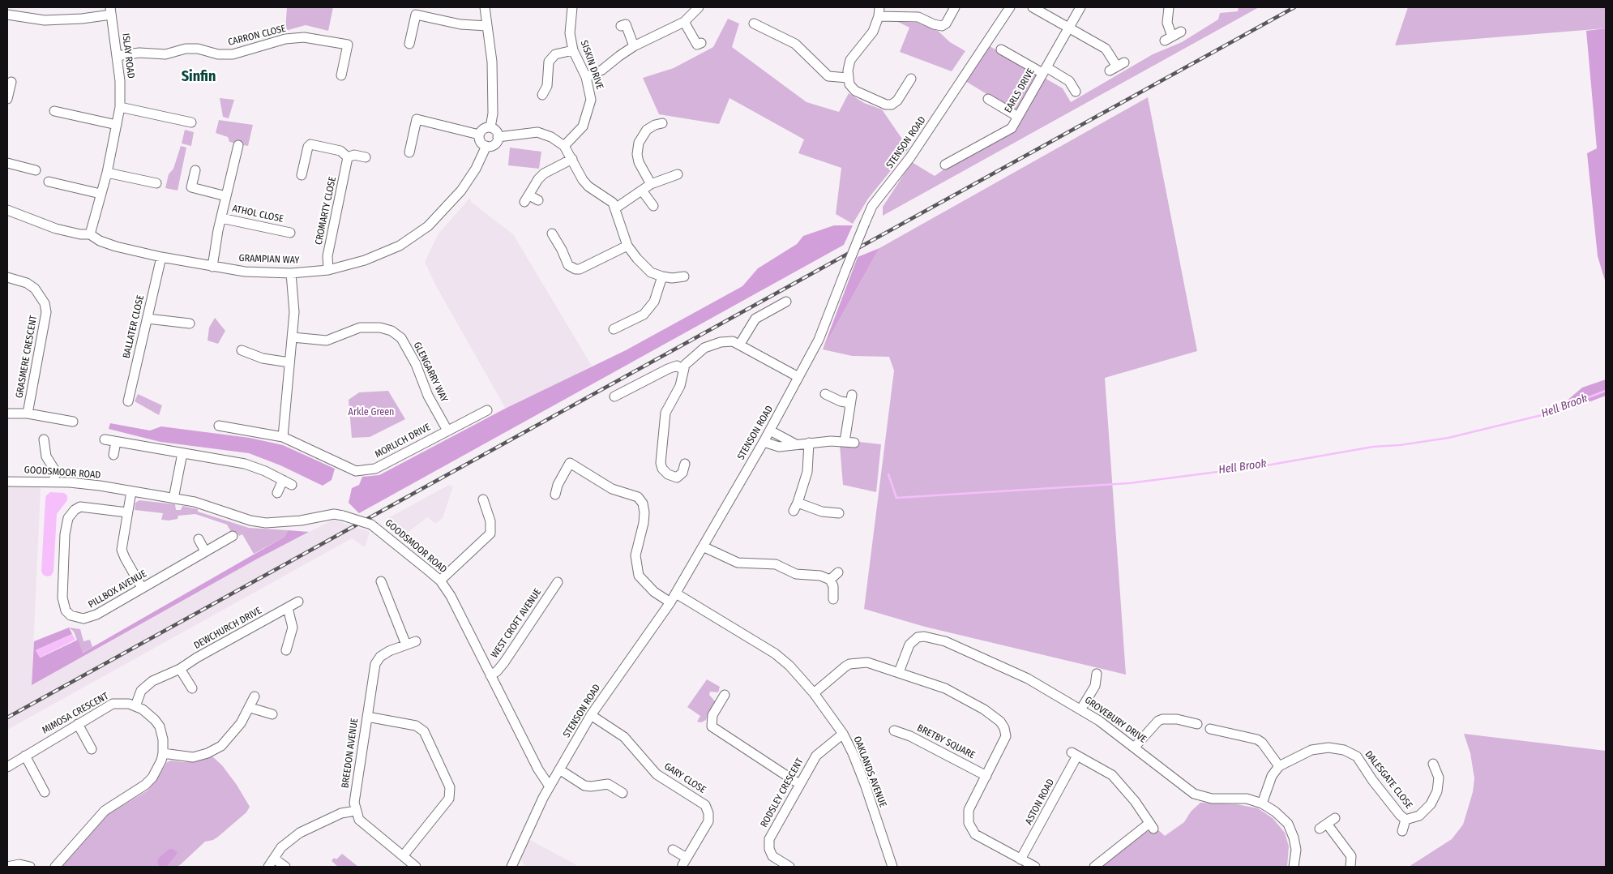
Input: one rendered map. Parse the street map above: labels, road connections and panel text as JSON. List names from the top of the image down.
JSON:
{
  "streets": {
    "street": [
      "CARRON CLOSE",
      "ISLAY ROAD",
      "SISKIN DRIVE",
      "EARLS DRIVE",
      "STENSON ROAD",
      "CROMARTY CLOSE",
      "ATHOL CLOSE",
      "GRAMPIAN WAY",
      "BALLATER CLOSE",
      "GRASMERE CRESCENT",
      "GLENGARRY WAY",
      "MORLICH DRIVE",
      "GOODSMOOR ROAD",
      "PILLBOX AVENUE",
      "WEST CROFT AVENUE",
      "DEWCHURCH DRIVE",
      "MIMOSA CRESCENT",
      "GROVEBURY DRIVE",
      "BRETBY SQUARE",
      "BREEDON AVENUE",
      "OAKLANDS AVENUE",
      "GARY CLOSE",
      "DALESGATE CLOSE",
      "RODSLEY CRESCENT",
      "ASTON ROAD"
    ]
  },
  "crossings": [
    ["CARRON CLOSE", "ISLAY ROAD"],
    ["ISLAY ROAD", "GRAMPIAN WAY"],
    ["STENSON ROAD", "GOODSMOOR ROAD"],
    ["STENSON ROAD", "OAKLANDS AVENUE"],
    ["STENSON ROAD", "GARY CLOSE"],
    ["CROMARTY CLOSE", "GRAMPIAN WAY"],
    ["ATHOL CLOSE", "GRAMPIAN WAY"],
    ["GRAMPIAN WAY", "BALLATER CLOSE"],
    ["GLENGARRY WAY", "MORLICH DRIVE"],
    ["GOODSMOOR ROAD", "WEST CROFT AVENUE"],
    ["DEWCHURCH DRIVE", "MIMOSA CRESCENT"],
    ["OAKLANDS AVENUE", "RODSLEY CRESCENT"]
  ],
  "districts": ["Sinfin"],
  "water": ["Hell Brook"],
  "parks": ["Arkle Green"]
}
